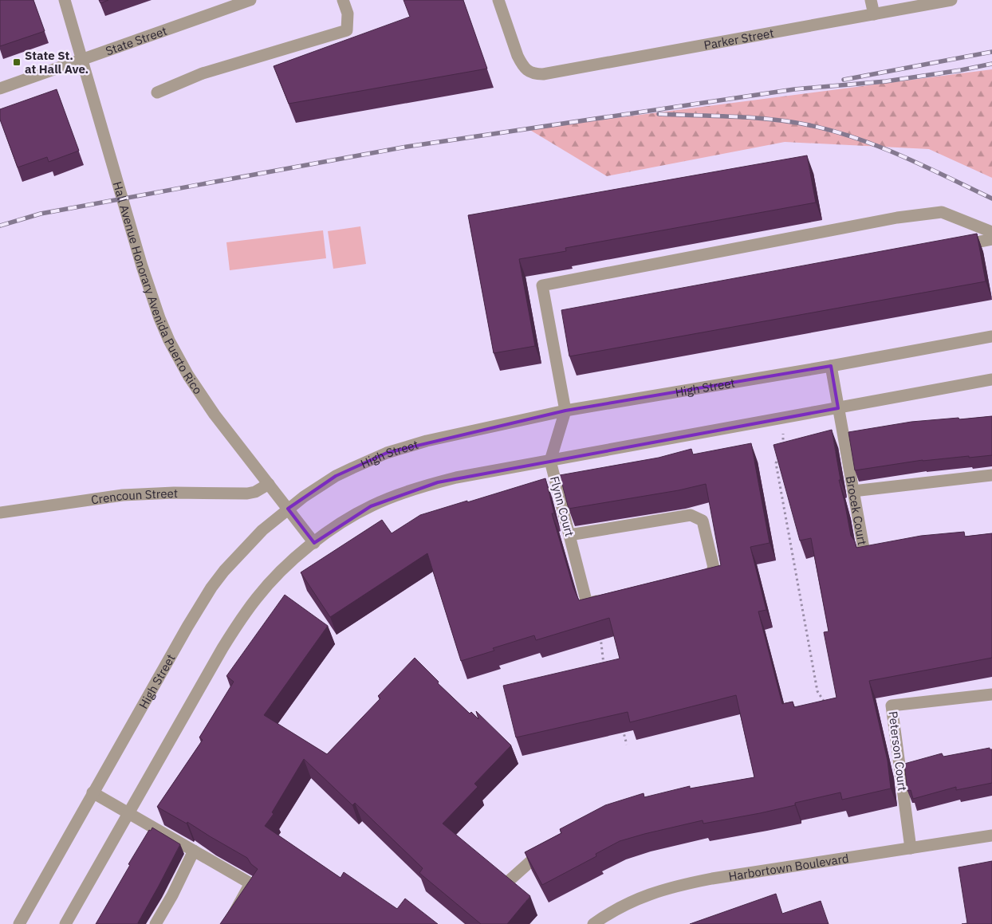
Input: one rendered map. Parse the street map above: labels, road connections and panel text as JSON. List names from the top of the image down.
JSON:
{
  "streets": {
    "street": [
      "Parker Street",
      "State Street",
      "Hall Avenue Honorary Avenida Puerto Rico",
      "High Street",
      "Crencoun Street",
      "Flynn Court",
      "Brocek Court",
      "Peterson Court",
      "Harbortown Boulevard"
    ]
  },
  "crossings": [
    ["State Street", "Hall Avenue Honorary Avenida Puerto Rico"],
    ["Hall Avenue Honorary Avenida Puerto Rico", "High Street"],
    ["Hall Avenue Honorary Avenida Puerto Rico", "Crencoun Street"],
    ["High Street", "Flynn Court"],
    ["High Street", "Brocek Court"],
    ["Peterson Court", "Harbortown Boulevard"]
  ],
  "places": {
    "transit": ["State St. at Hall Ave."]
  }
}
